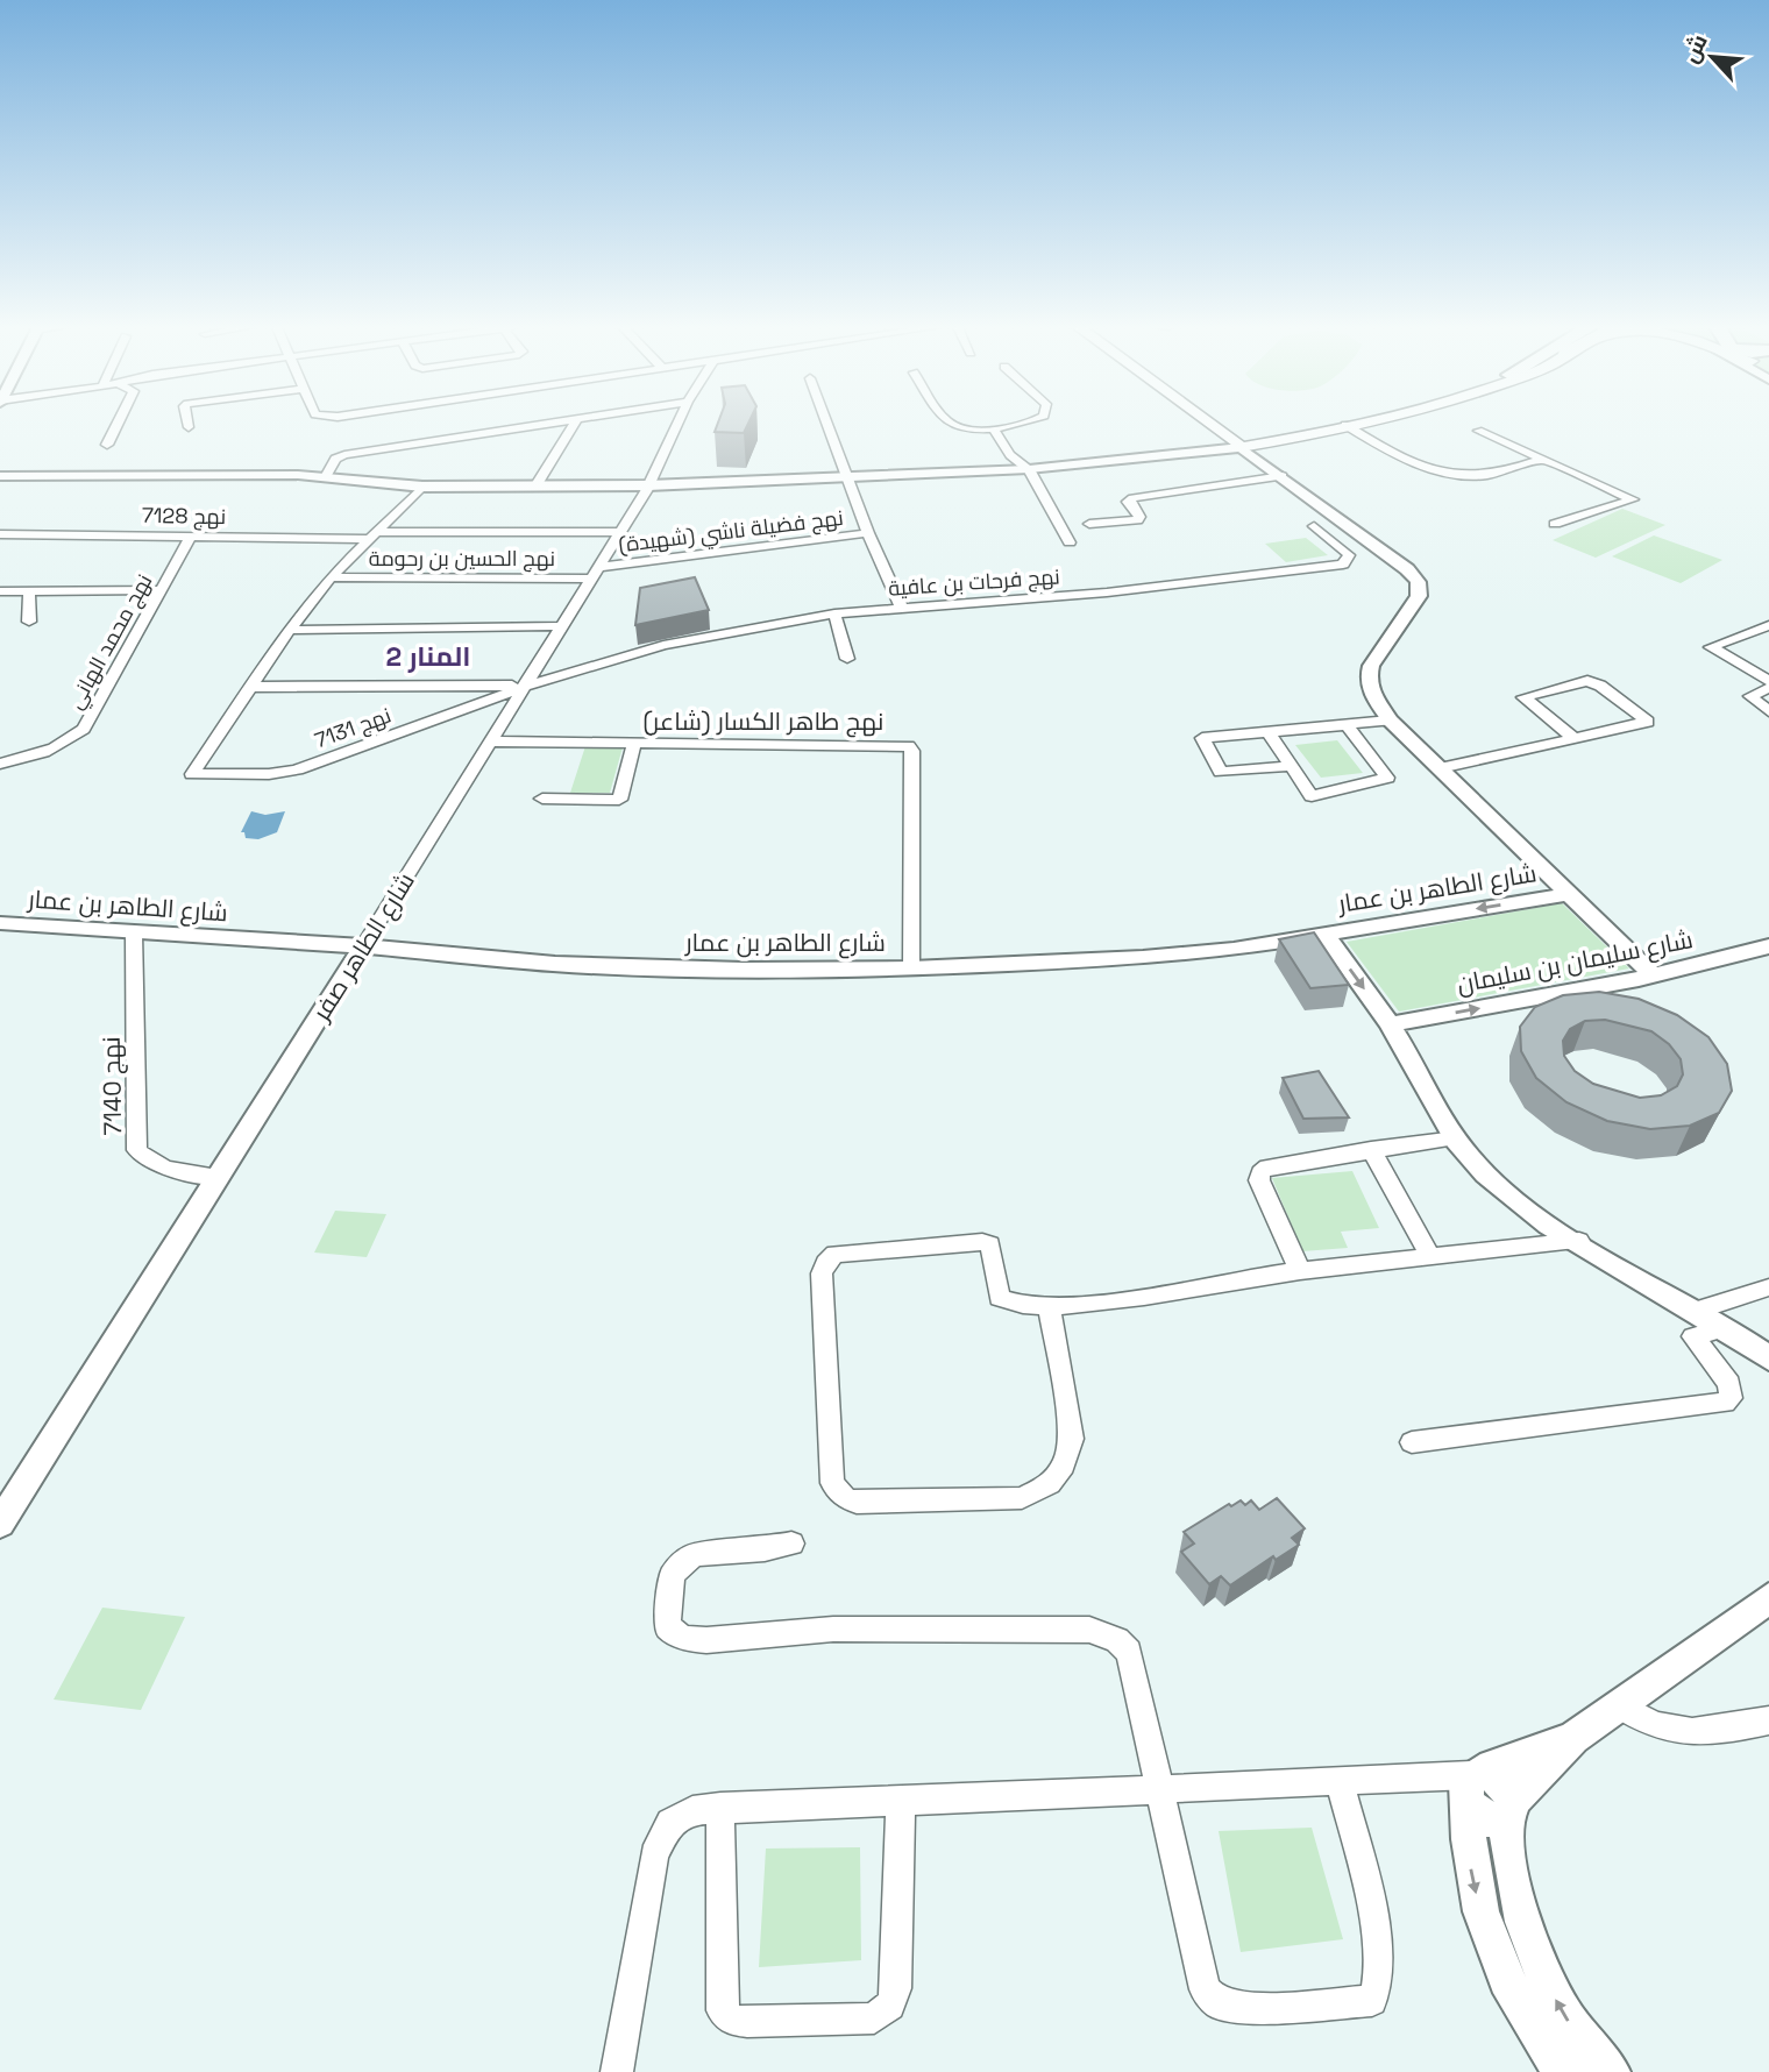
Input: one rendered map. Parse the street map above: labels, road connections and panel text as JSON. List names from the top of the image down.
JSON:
{
  "streets": {
    "street": [
      "نهج 7128",
      "نهج فضيلة ناشي (شهيدة)",
      "نهج الحسين بن رحومة",
      "نهج فرحات بن عافية",
      "نهج محمد الهاني",
      "نهج طاهر الكسار (شاعر)",
      "نهج 7131",
      "شارع الطاهر بن عمار",
      "شارع الطاهر صفر",
      "شارع سليمان بن سليمان",
      "نهج 7140"
    ]
  },
  "crossings": [
    ["نهج 7128", "نهج محمد الهاني"],
    ["نهج 7128", "شارع الطاهر صفر"],
    ["نهج فضيلة ناشي (شهيدة)", "نهج الحسين بن رحومة"],
    ["نهج فضيلة ناشي (شهيدة)", "شارع الطاهر صفر"],
    ["نهج الحسين بن رحومة", "شارع الطاهر صفر"],
    ["نهج فرحات بن عافية", "نهج 7131"],
    ["نهج فرحات بن عافية", "شارع الطاهر صفر"],
    ["نهج طاهر الكسار (شاعر)", "شارع الطاهر بن عمار"],
    ["نهج طاهر الكسار (شاعر)", "شارع الطاهر صفر"],
    ["نهج 7131", "شارع الطاهر صفر"],
    ["شارع الطاهر بن عمار", "شارع الطاهر صفر"],
    ["شارع الطاهر بن عمار", "نهج 7140"],
    ["شارع الطاهر صفر", "نهج 7140"]
  ],
  "one_way": ["شارع سليمان بن سليمان"],
  "districts": ["المنار 2"],
  "north": "top left"
}
